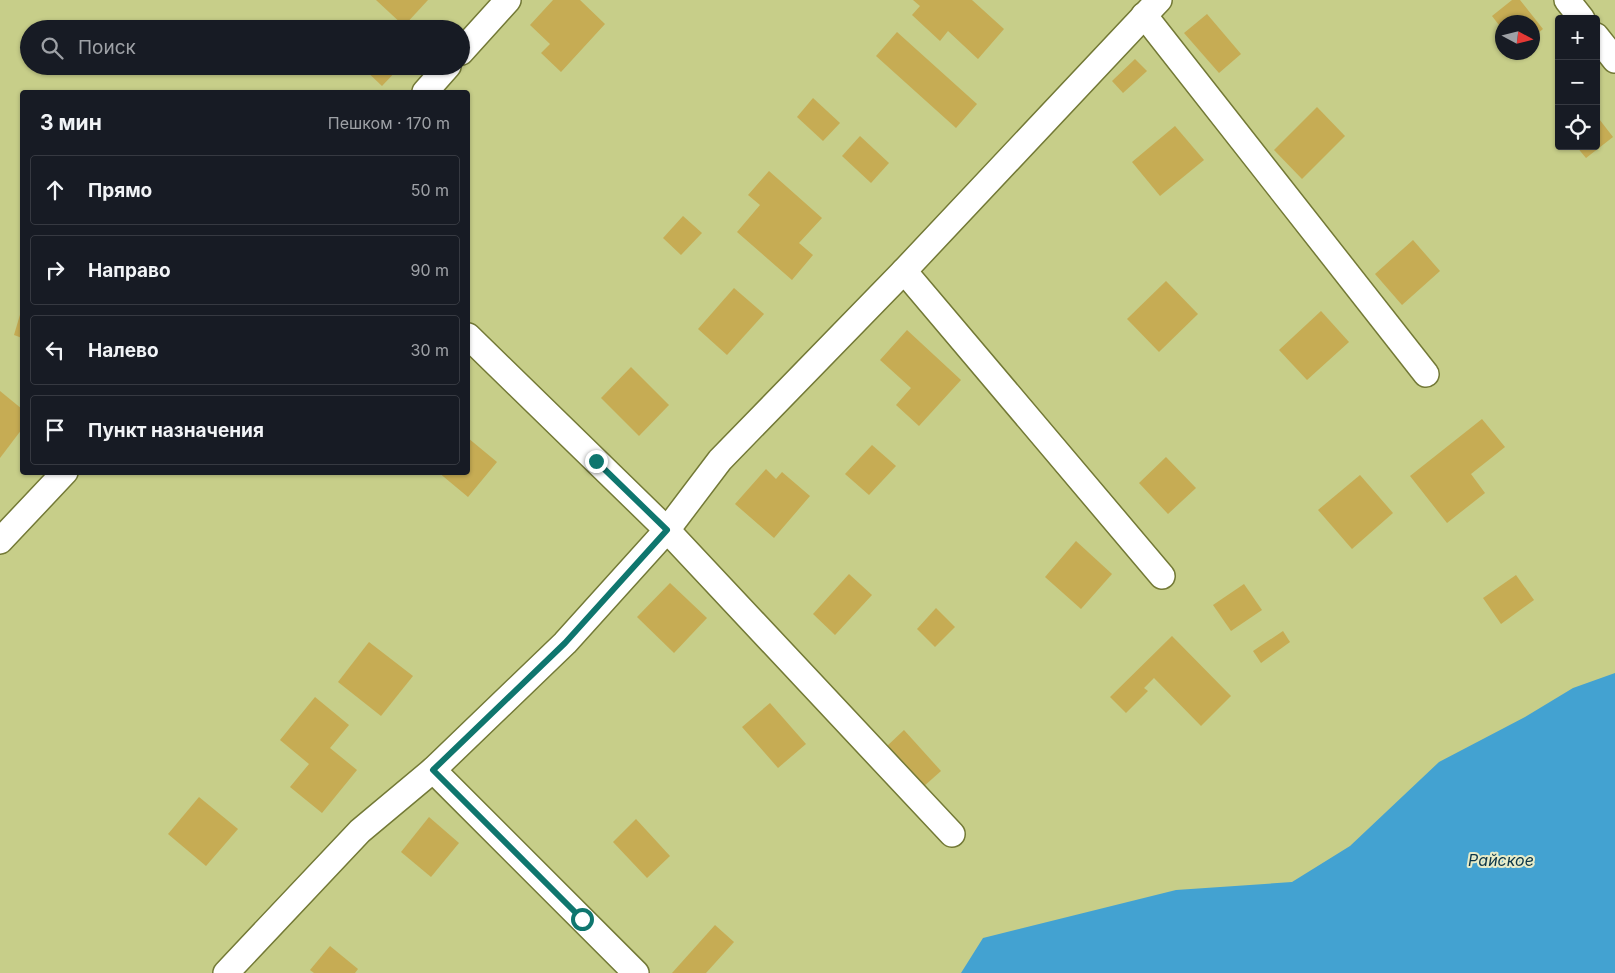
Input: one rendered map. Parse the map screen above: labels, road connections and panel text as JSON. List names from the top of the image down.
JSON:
{
  "water": ["Райское"],
  "north": "right",
  "page": {
    "map_buttons": ["+", "−"],
    "search": "Поиск",
    "heading": ["3 мин", "Пешком · 170 m"],
    "list": [
      ["Прямо", "50 m"],
      ["Направо", "90 m"],
      ["Налево", "30 m"],
      "Пункт назначения"
    ]
  }
}
